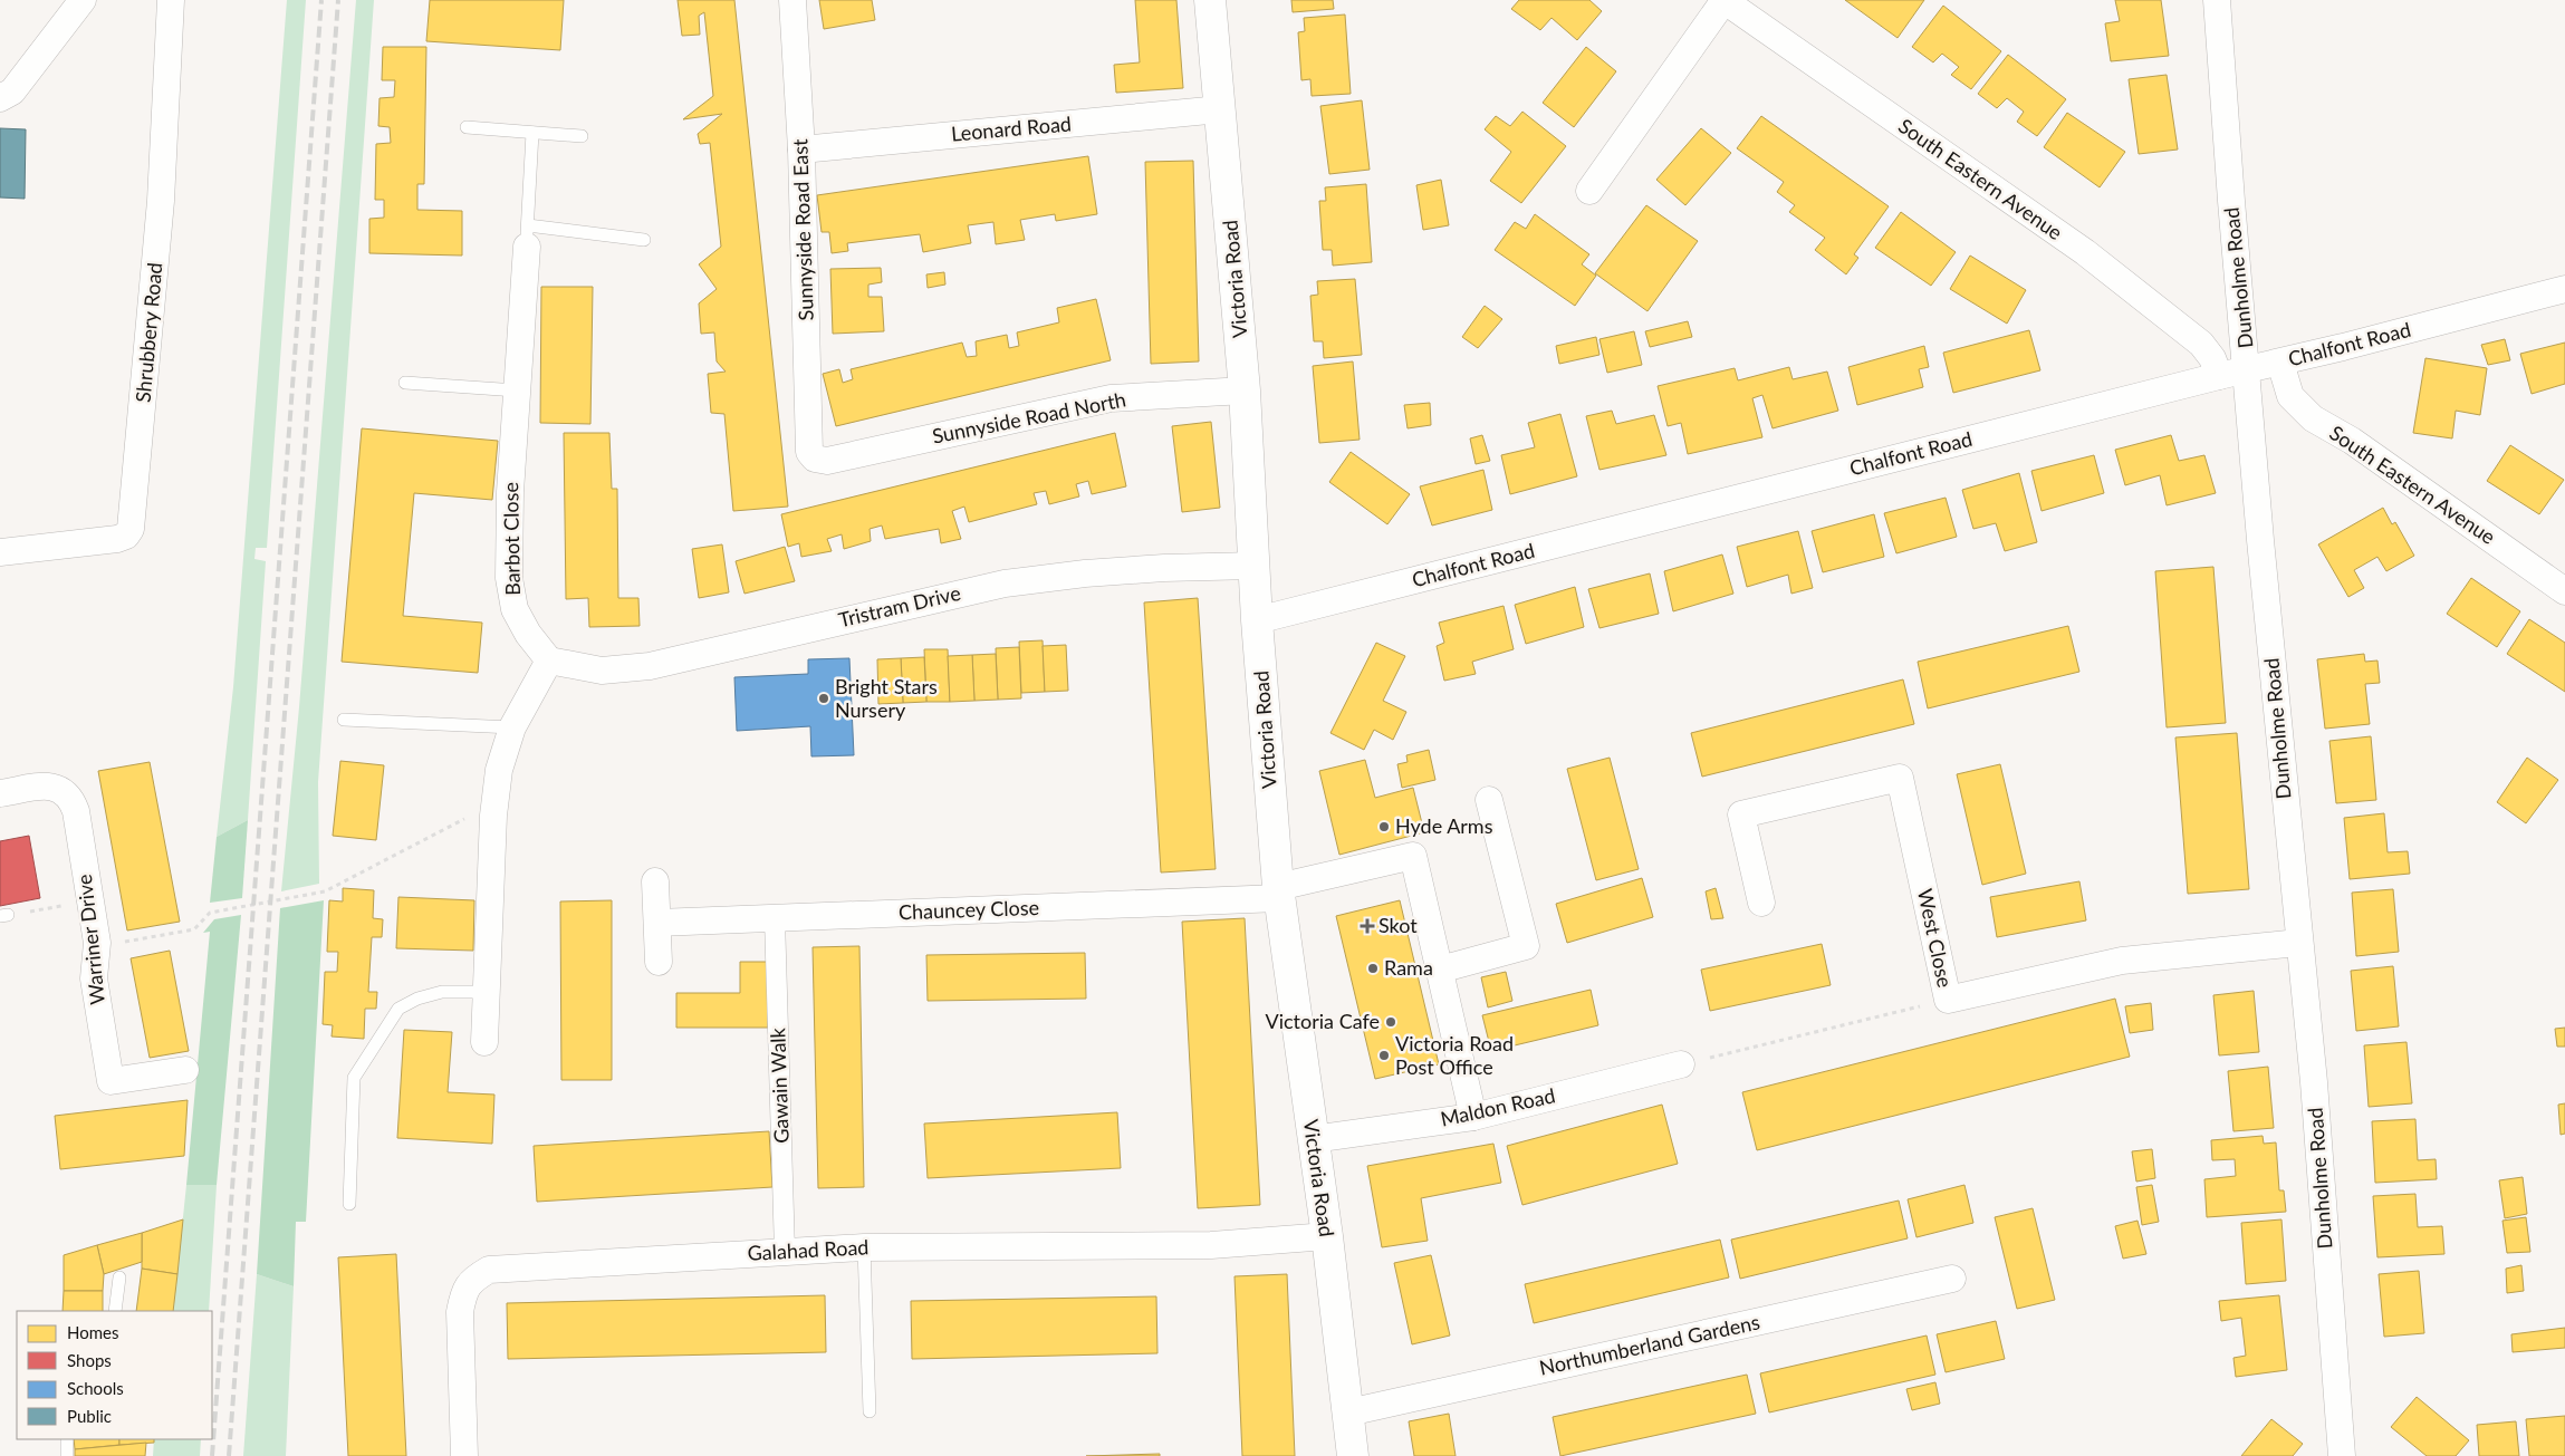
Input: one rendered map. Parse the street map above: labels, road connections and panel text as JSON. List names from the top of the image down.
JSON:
{
  "streets": {
    "street": [
      "Leonard Road",
      "South Eastern Avenue",
      "Sunnyside Road East",
      "Dunholme Road",
      "Victoria Road",
      "Shrubbery Road",
      "Chalfont Road",
      "Sunnyside Road North",
      "Barbot Close",
      "Tristram Drive",
      "Chauncey Close",
      "West Close",
      "Warriner Drive",
      "Gawain Walk",
      "Maldon Road",
      "Galahad Road",
      "Northumberland Gardens"
    ]
  },
  "crossings": [
    ["Leonard Road", "Sunnyside Road East"],
    ["Leonard Road", "Victoria Road"],
    ["South Eastern Avenue", "Chalfont Road"],
    ["Sunnyside Road East", "Sunnyside Road North"],
    ["Dunholme Road", "Chalfont Road"],
    ["Dunholme Road", "West Close"],
    ["Victoria Road", "Chalfont Road"],
    ["Victoria Road", "Sunnyside Road North"],
    ["Victoria Road", "Tristram Drive"],
    ["Victoria Road", "Chauncey Close"],
    ["Victoria Road", "Maldon Road"],
    ["Victoria Road", "Galahad Road"],
    ["Victoria Road", "Northumberland Gardens"],
    ["Barbot Close", "Tristram Drive"],
    ["Chauncey Close", "Gawain Walk"],
    ["Gawain Walk", "Galahad Road"]
  ],
  "places": {
    "other": [
      "Bright Stars Nursery",
      "Hyde Arms",
      "Rama",
      "Victoria Cafe",
      "Victoria Road Post Office"
    ],
    "health": ["Skot"]
  },
  "legend": [
    "Homes",
    "Shops",
    "Schools",
    "Public"
  ]
}
